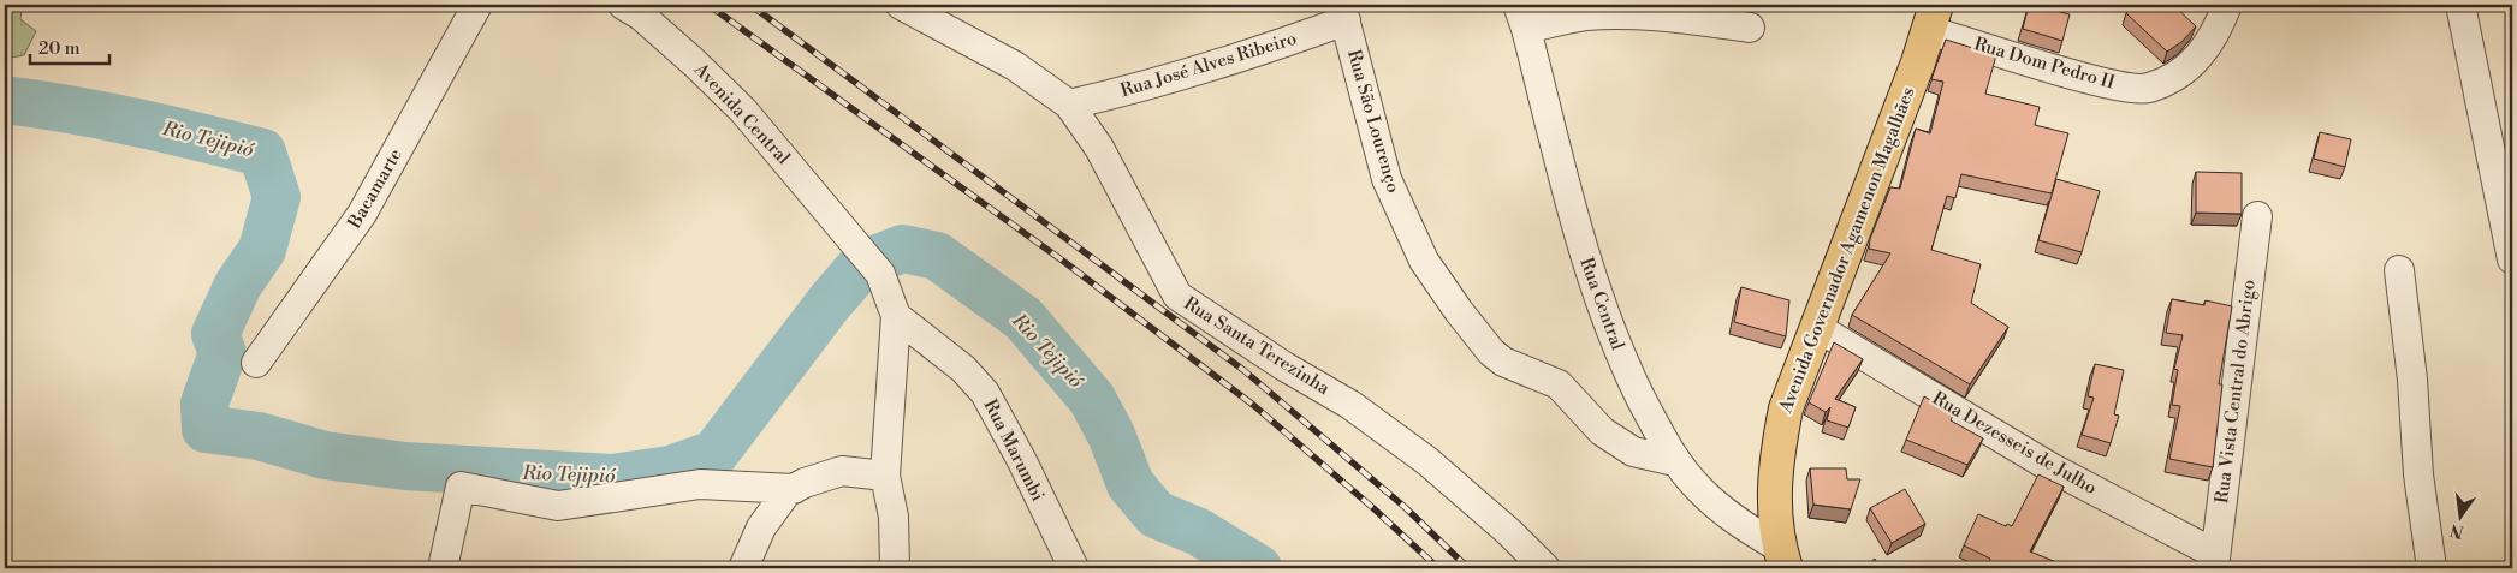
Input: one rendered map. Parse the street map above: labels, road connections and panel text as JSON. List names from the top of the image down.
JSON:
{
  "streets": {
    "main road": ["Avenida Governador Agamenon Magalhães"],
    "street": [
      "Rua Dom Pedro II",
      "Rua José Alves Ribeiro",
      "Avenida Central",
      "Rua São Lourenço",
      "Bacamarte",
      "Rua Central",
      "Rua Santa Terezinha",
      "Rua Vista Central do Abrigo",
      "Rua Dezesseis de Julho",
      "Rua Marumbi"
    ]
  },
  "crossings": [
    ["Rua Dom Pedro II", "Avenida Governador Agamenon Magalhães"],
    ["Rua José Alves Ribeiro", "Rua São Lourenço"],
    ["Rua José Alves Ribeiro", "Rua Santa Terezinha"],
    ["Avenida Central", "Rua Marumbi"],
    ["Rua São Lourenço", "Rua Central"],
    ["Avenida Governador Agamenon Magalhães", "Rua Central"],
    ["Avenida Governador Agamenon Magalhães", "Rua Dezesseis de Julho"],
    ["Rua Vista Central do Abrigo", "Rua Dezesseis de Julho"]
  ],
  "water": ["Rio Tejipió"],
  "scale_bar": "20 m",
  "north": "bottom"
}
